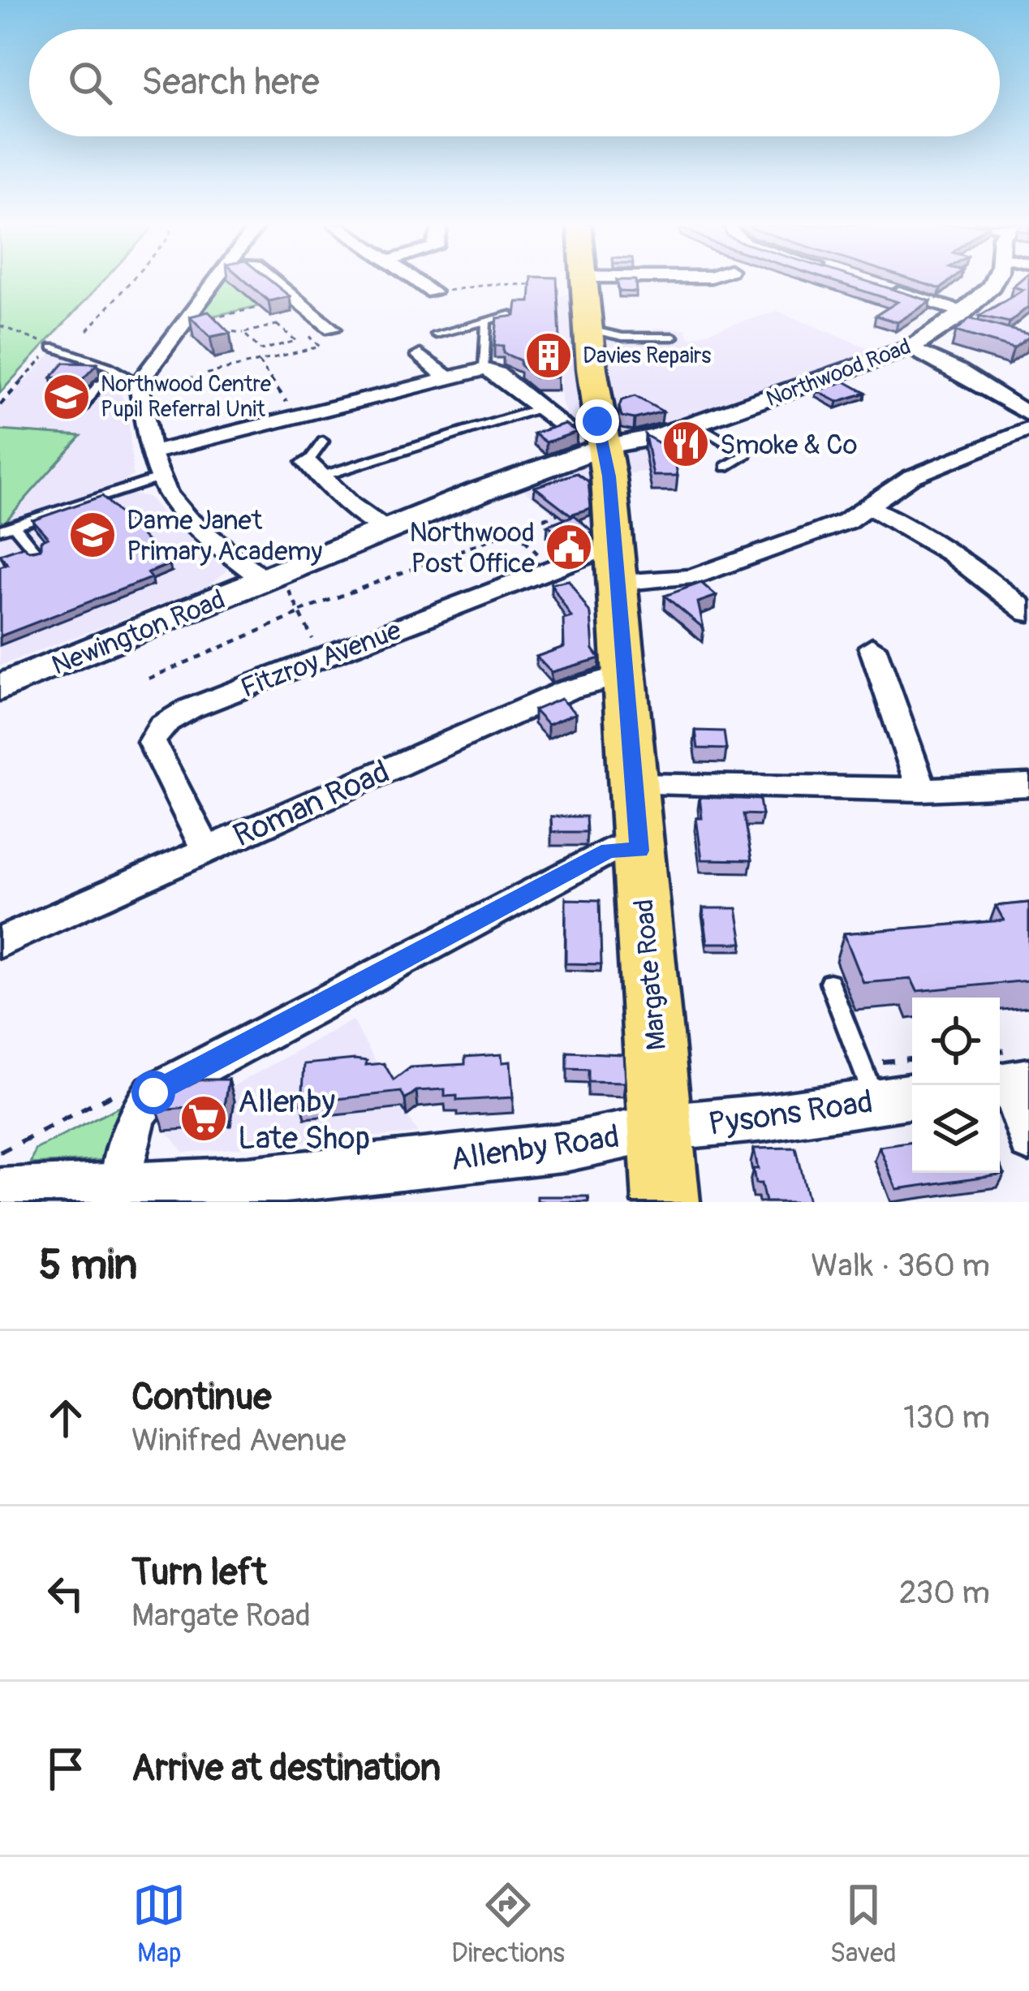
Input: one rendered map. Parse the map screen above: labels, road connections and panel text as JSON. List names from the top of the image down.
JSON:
{
  "streets": {
    "main road": ["Newington Road", "Margate Road"],
    "street": [
      "Northwood Road",
      "Fitzroy Avenue",
      "Roman Road",
      "Pysons Road",
      "Allenby Road"
    ]
  },
  "crossings": [
    ["Northwood Road", "Newington Road"],
    ["Northwood Road", "Margate Road"],
    ["Newington Road", "Margate Road"],
    ["Fitzroy Avenue", "Roman Road"],
    ["Fitzroy Avenue", "Margate Road"],
    ["Roman Road", "Margate Road"],
    ["Margate Road", "Pysons Road"],
    ["Margate Road", "Allenby Road"],
    ["Pysons Road", "Allenby Road"]
  ],
  "places": {
    "building": ["Davies Repairs"],
    "school or university": ["Northwood Centre Pupil Referral Unit", "Dame Janet Primary Academy"],
    "restaurant": ["Smoke & Co"],
    "public building": ["Northwood Post Office"],
    "supermarket": ["Allenby Late Shop"]
  },
  "page": {
    "search": "Search here",
    "heading": ["5 min", "Walk · 360 m"],
    "list": [
      ["Continue", "Winifred Avenue", "130 m"],
      ["Turn left", "Margate Road", "230 m"],
      "Arrive at destination"
    ],
    "nav": ["Map", "Directions", "Saved"]
  }
}
